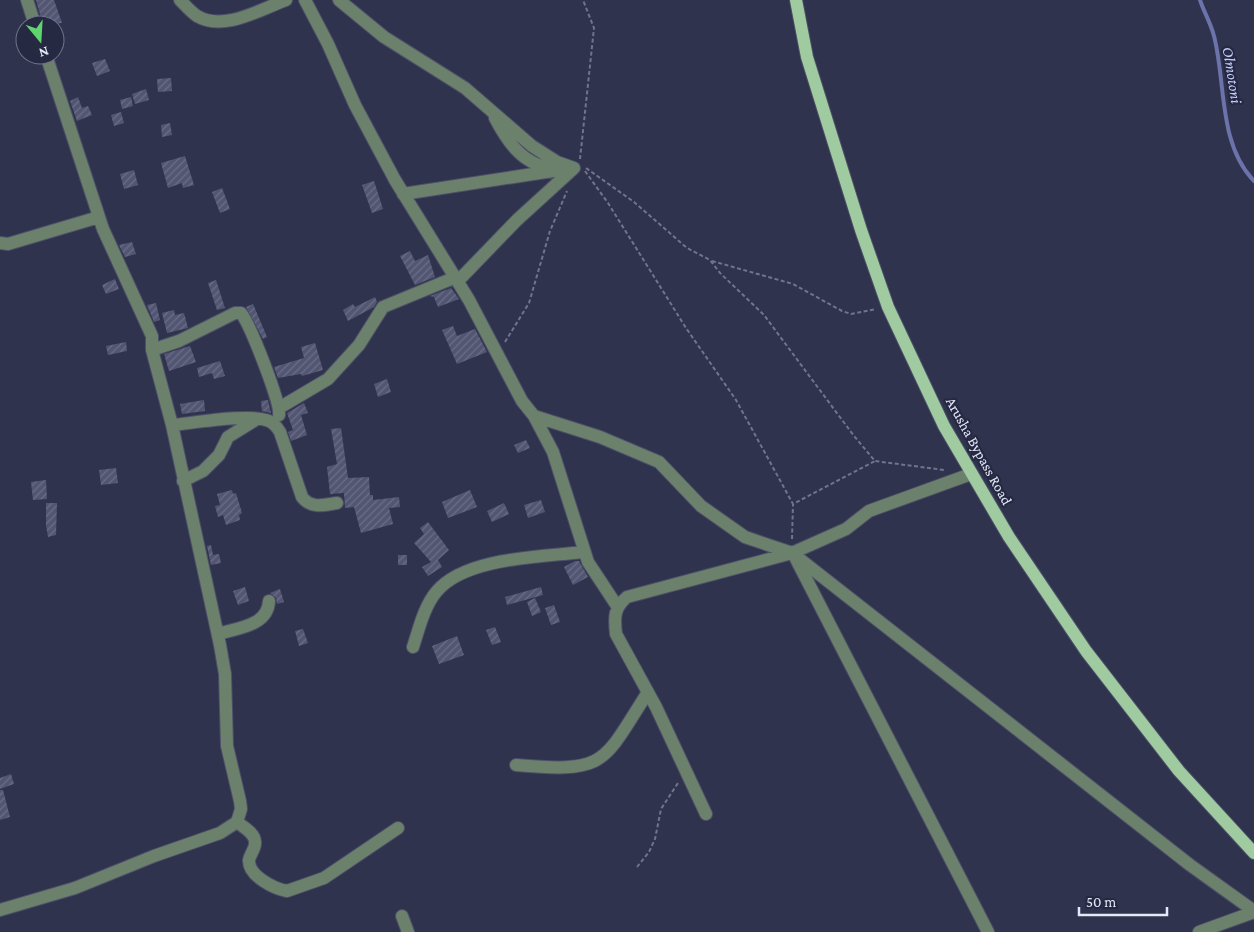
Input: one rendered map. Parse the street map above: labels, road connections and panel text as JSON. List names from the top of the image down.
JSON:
{
  "streets": {
    "main road": ["Arusha Bypass Road"]
  },
  "water": ["Olmotoni"],
  "scale_bar": "50 m",
  "north": "bottom"
}
